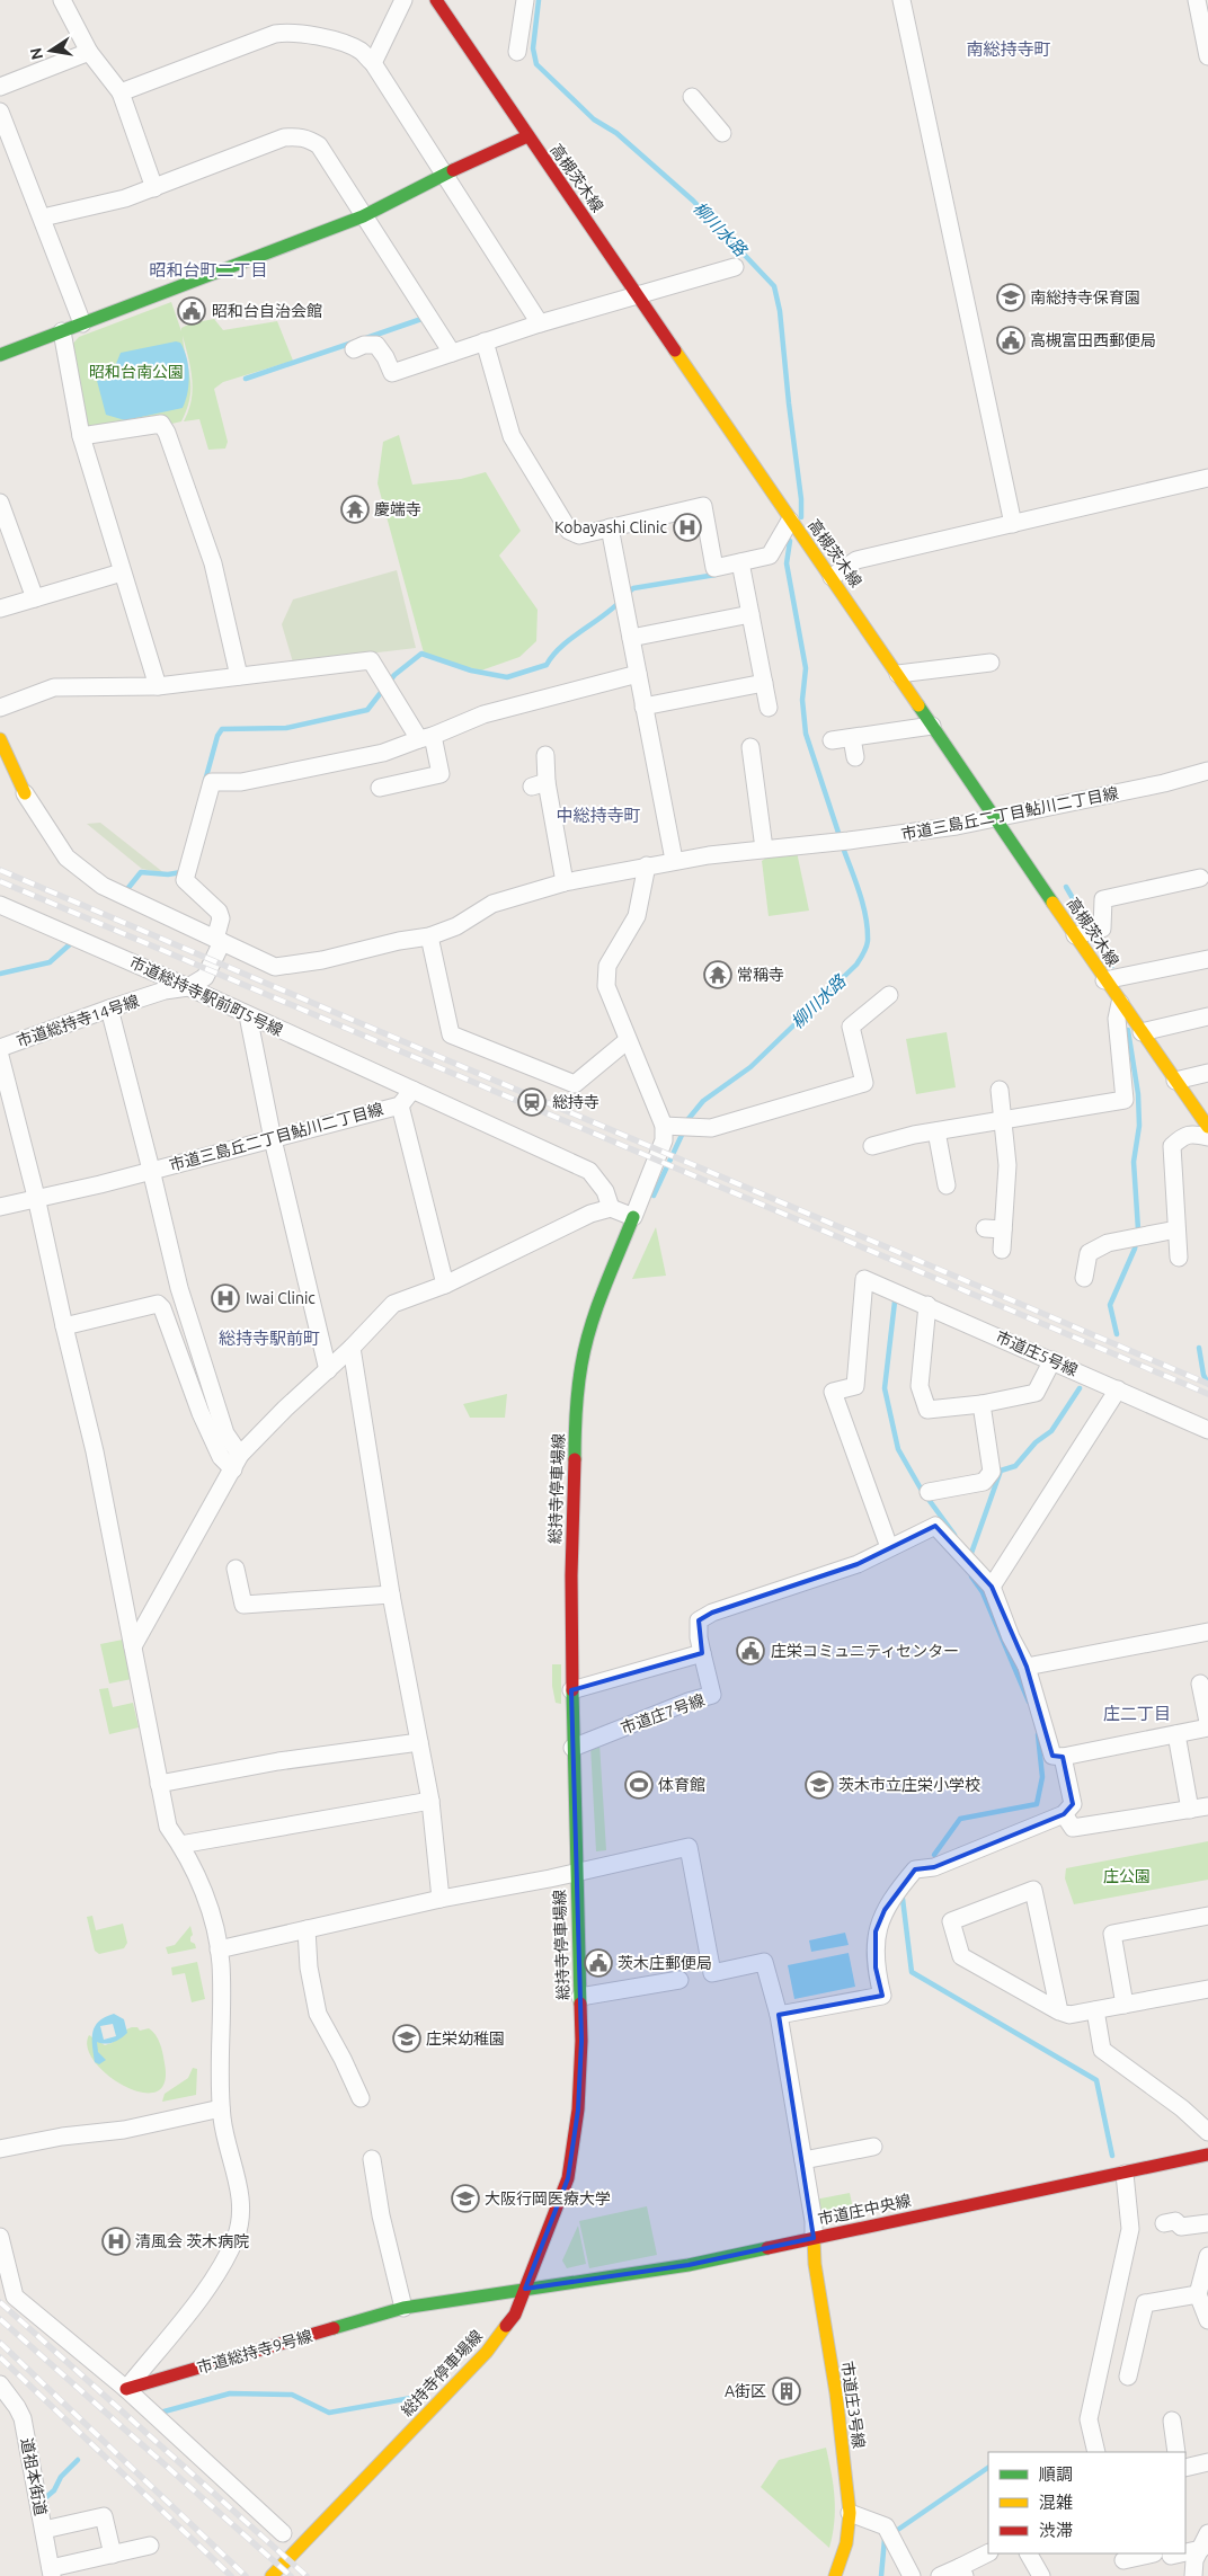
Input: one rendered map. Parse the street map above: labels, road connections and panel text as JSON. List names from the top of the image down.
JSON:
{
  "streets": {
    "main road": [
      "高槻茨木線",
      "総持寺停車場線",
      "市道庄中央線",
      "市道総持寺9号線",
      "市道庄3号線"
    ],
    "street": [
      "市道三島丘二丁目鮎川二丁目線",
      "市道総持寺駅前町5号線",
      "市道総持寺14号線",
      "市道庄5号線",
      "市道庄7号線",
      "道祖本街道"
    ]
  },
  "crossings": [
    ["高槻茨木線", "市道三島丘二丁目鮎川二丁目線"],
    ["市道三島丘二丁目鮎川二丁目線", "市道総持寺駅前町5号線"],
    ["市道総持寺駅前町5号線", "市道総持寺14号線"],
    ["総持寺停車場線", "市道庄7号線"],
    ["総持寺停車場線", "市道庄中央線"],
    ["総持寺停車場線", "市道総持寺9号線"],
    ["市道庄中央線", "市道総持寺9号線"],
    ["市道庄中央線", "市道庄3号線"]
  ],
  "districts": [
    "南総持寺町",
    "昭和台町二丁目",
    "中総持寺町",
    "総持寺駅前町",
    "庄二丁目"
  ],
  "water": ["柳川水路"],
  "parks": ["昭和台南公園", "庄公園"],
  "places": {
    "school or university": [
      "南総持寺保育園",
      "茨木市立庄栄小学校",
      "庄栄幼稚園",
      "大阪行岡医療大学"
    ],
    "public building": [
      "昭和台自治会館",
      "高槻富田西郵便局",
      "庄栄コミュニティセンター",
      "茨木庄郵便局"
    ],
    "temple": ["慶端寺", "常稱寺"],
    "hospital": ["Kobayashi Clinic", "Iwai Clinic", "清風会 茨木病院"],
    "station": ["総持寺"],
    "sports": ["体育館"],
    "building": ["A街区"]
  },
  "legend": ["順調", "混雑", "渋滞"],
  "north": "left"
}
